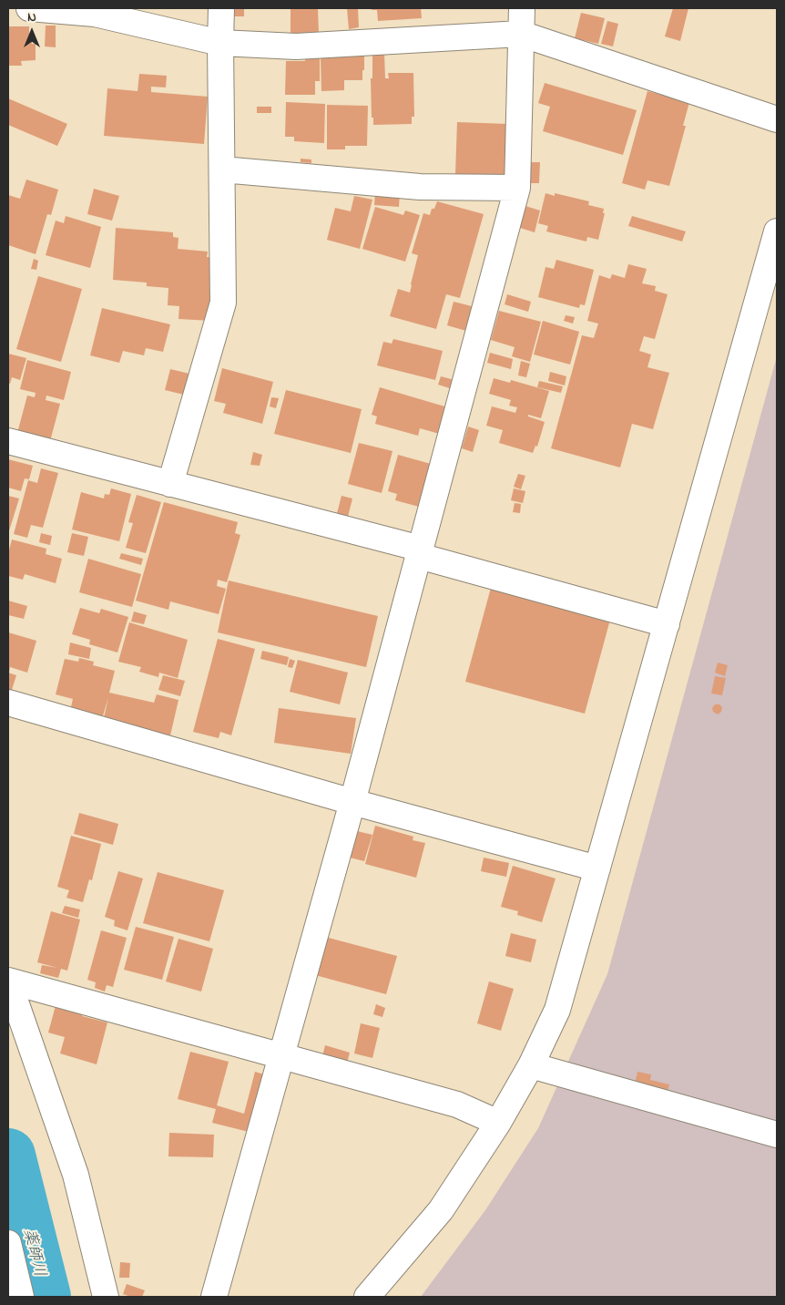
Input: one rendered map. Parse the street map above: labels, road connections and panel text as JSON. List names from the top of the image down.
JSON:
{
  "water": ["薬師川"],
  "north": "top"
}
